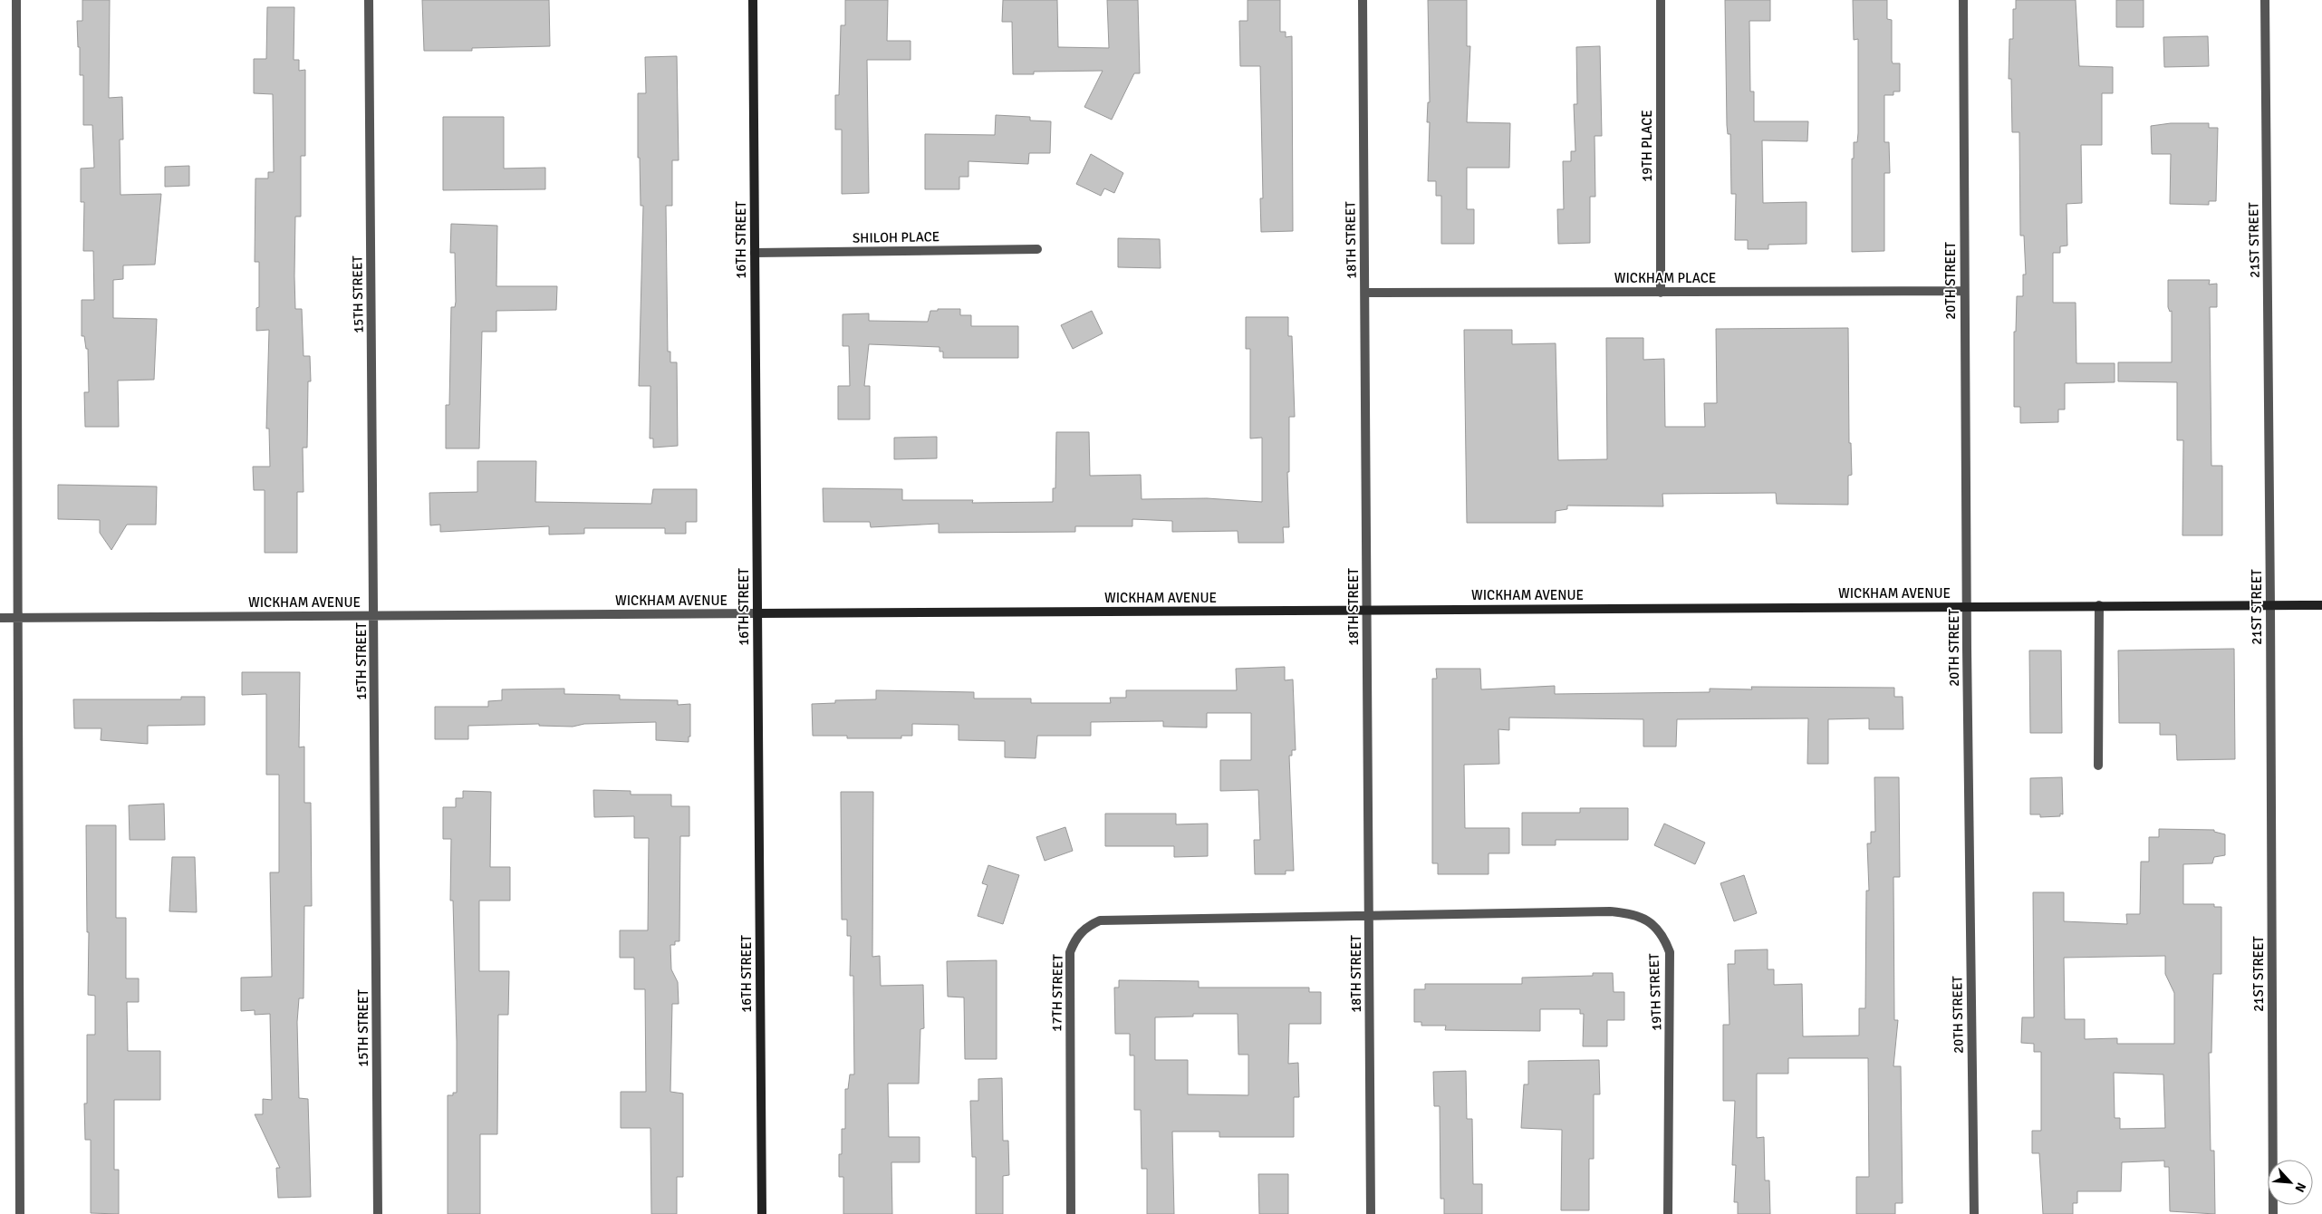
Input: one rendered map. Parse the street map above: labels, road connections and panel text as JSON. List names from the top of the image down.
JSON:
{
  "streets": {
    "street": [
      "19TH PLACE",
      "SHILOH PLACE",
      "16TH STREET",
      "18TH STREET",
      "21ST STREET",
      "WICKHAM PLACE",
      "20TH STREET",
      "15TH STREET",
      "WICKHAM AVENUE",
      "19TH STREET",
      "17TH STREET"
    ]
  },
  "crossings": [
    ["19TH PLACE", "WICKHAM PLACE"],
    ["SHILOH PLACE", "16TH STREET"],
    ["16TH STREET", "WICKHAM AVENUE"],
    ["18TH STREET", "WICKHAM PLACE"],
    ["18TH STREET", "WICKHAM AVENUE"],
    ["18TH STREET", "19TH STREET"],
    ["18TH STREET", "17TH STREET"],
    ["21ST STREET", "WICKHAM AVENUE"],
    ["WICKHAM PLACE", "20TH STREET"],
    ["20TH STREET", "WICKHAM AVENUE"],
    ["15TH STREET", "WICKHAM AVENUE"],
    ["19TH STREET", "17TH STREET"]
  ],
  "north": "bottom right"
}
